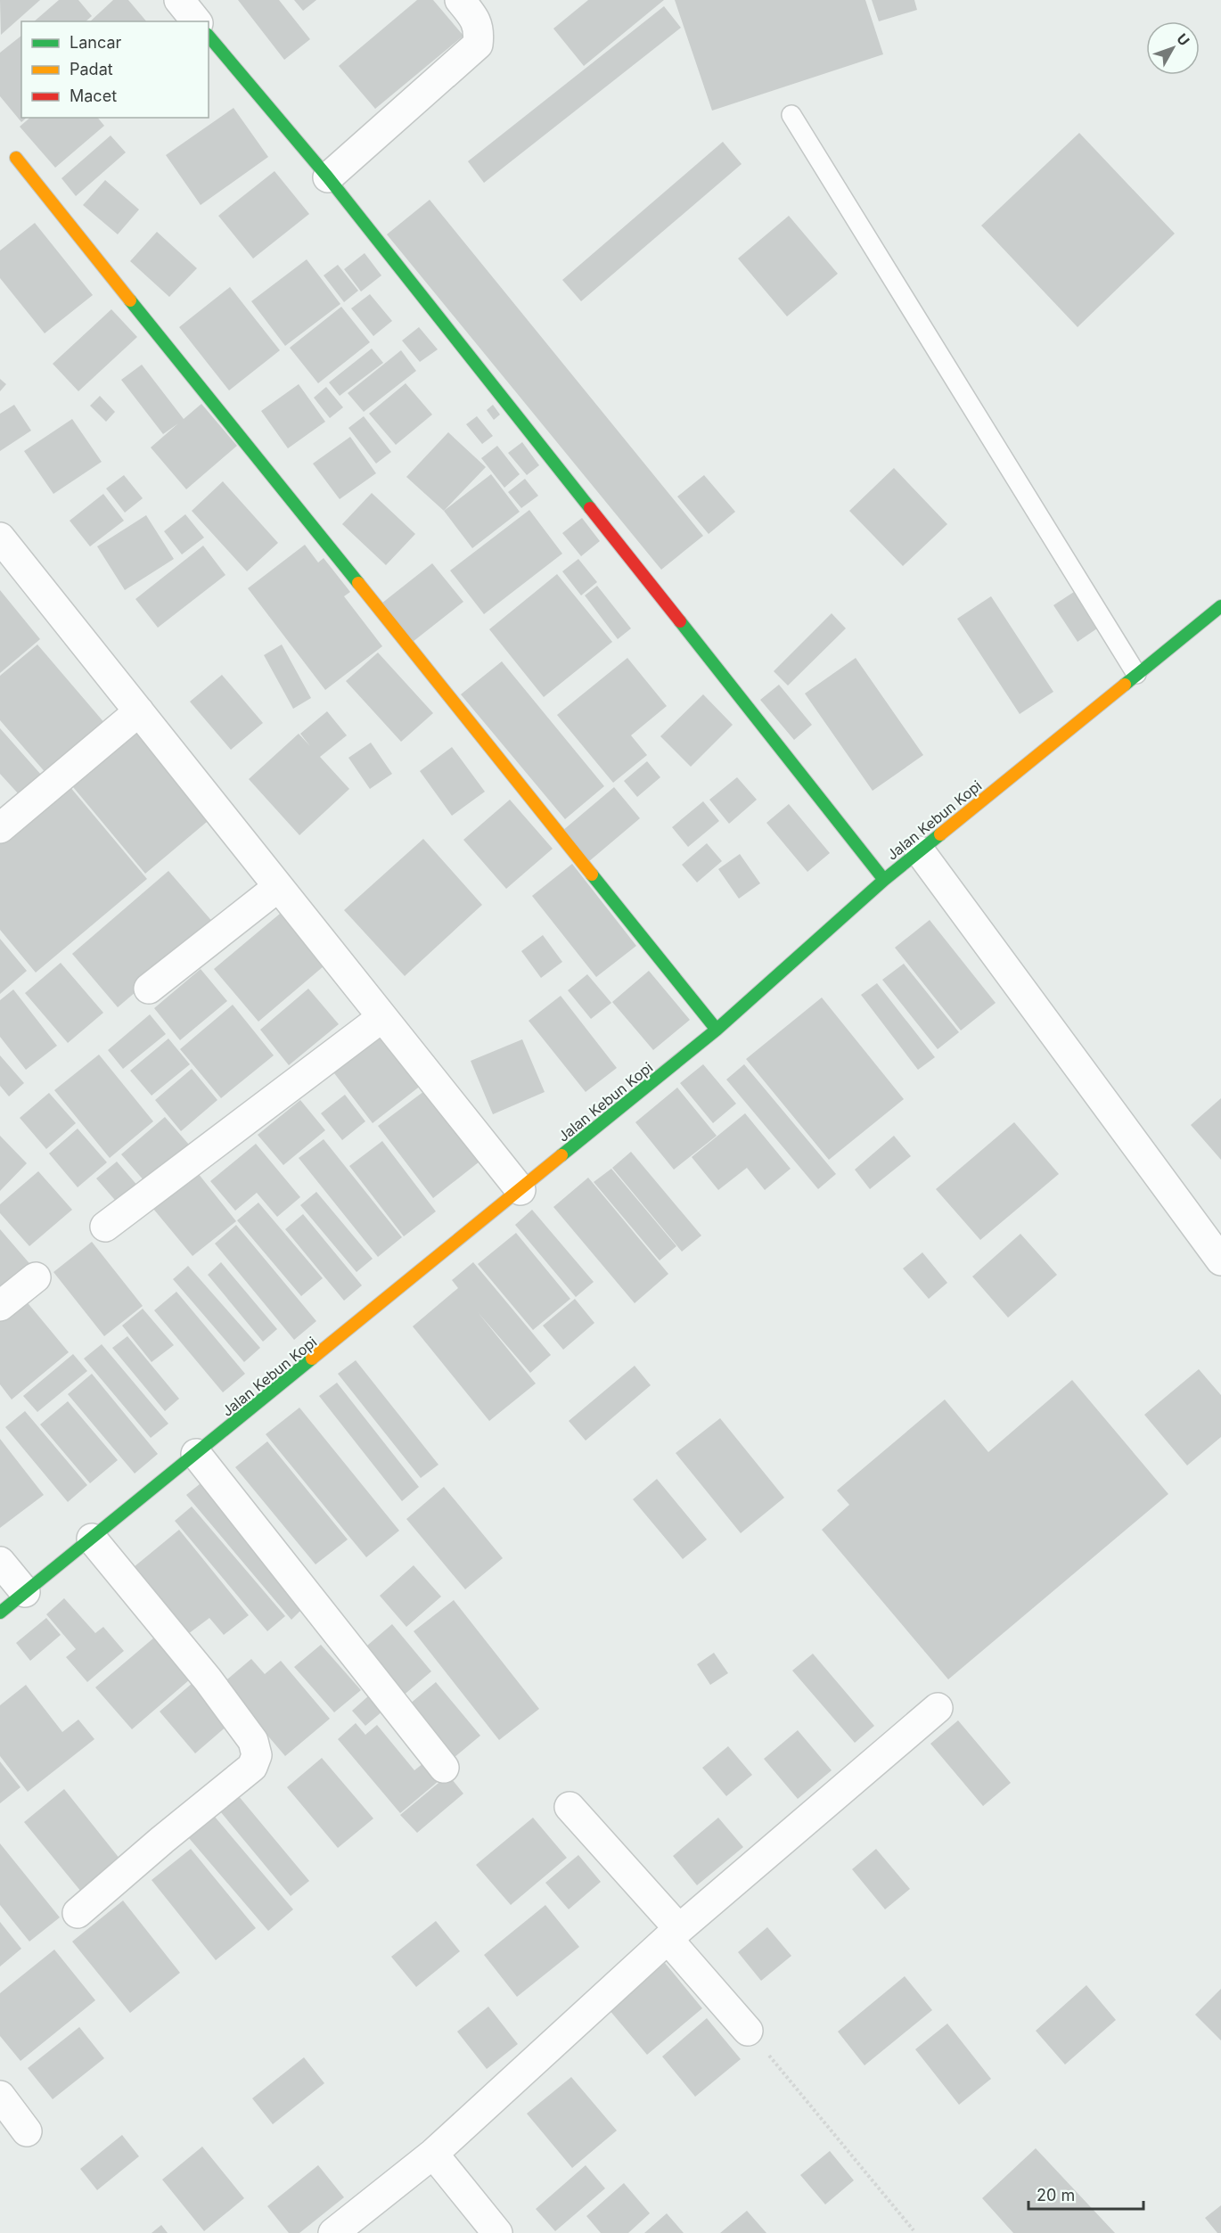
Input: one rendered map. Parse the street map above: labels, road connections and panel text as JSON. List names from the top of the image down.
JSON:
{
  "streets": {
    "street": ["Jalan Kebun Kopi"]
  },
  "legend": ["Lancar", "Padat", "Macet"],
  "scale_bar": "20 m",
  "north": "top right"
}
